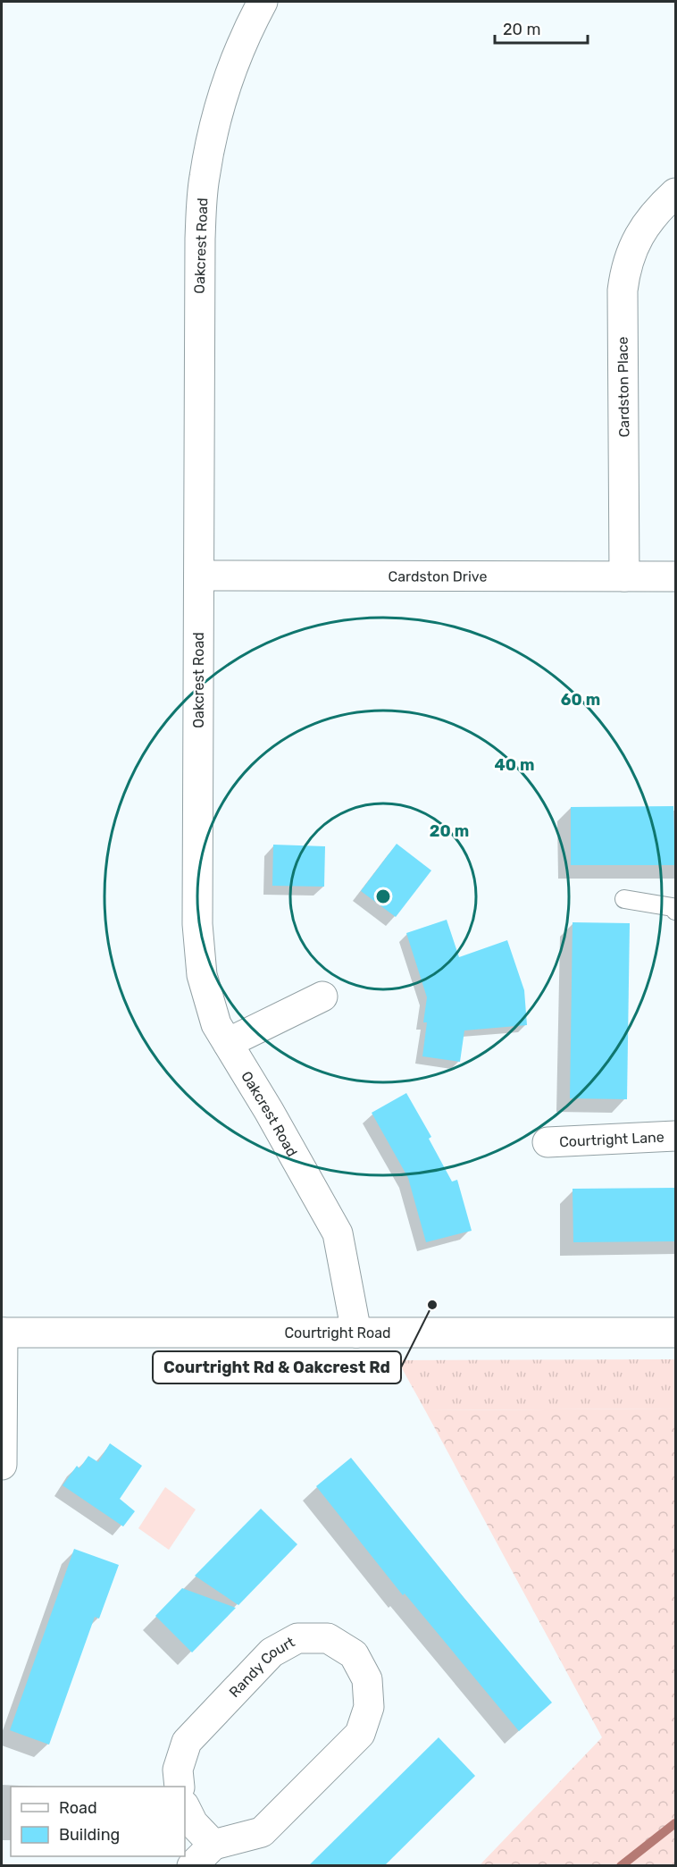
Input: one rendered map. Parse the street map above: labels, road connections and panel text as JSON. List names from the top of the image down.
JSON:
{
  "streets": {
    "street": [
      "Oakcrest Road",
      "Cardston Place",
      "Cardston Drive",
      "Courtright Lane",
      "Courtright Road",
      "Randy Court"
    ]
  },
  "crossings": [
    ["Oakcrest Road", "Cardston Drive"],
    ["Oakcrest Road", "Courtright Road"],
    ["Cardston Place", "Cardston Drive"]
  ],
  "places": ["Courtright Rd & Oakcrest Rd"],
  "legend": ["Road", "Building"],
  "scale_bar": "20 m",
  "rings": ["60 m", "40 m", "20 m"]
}
